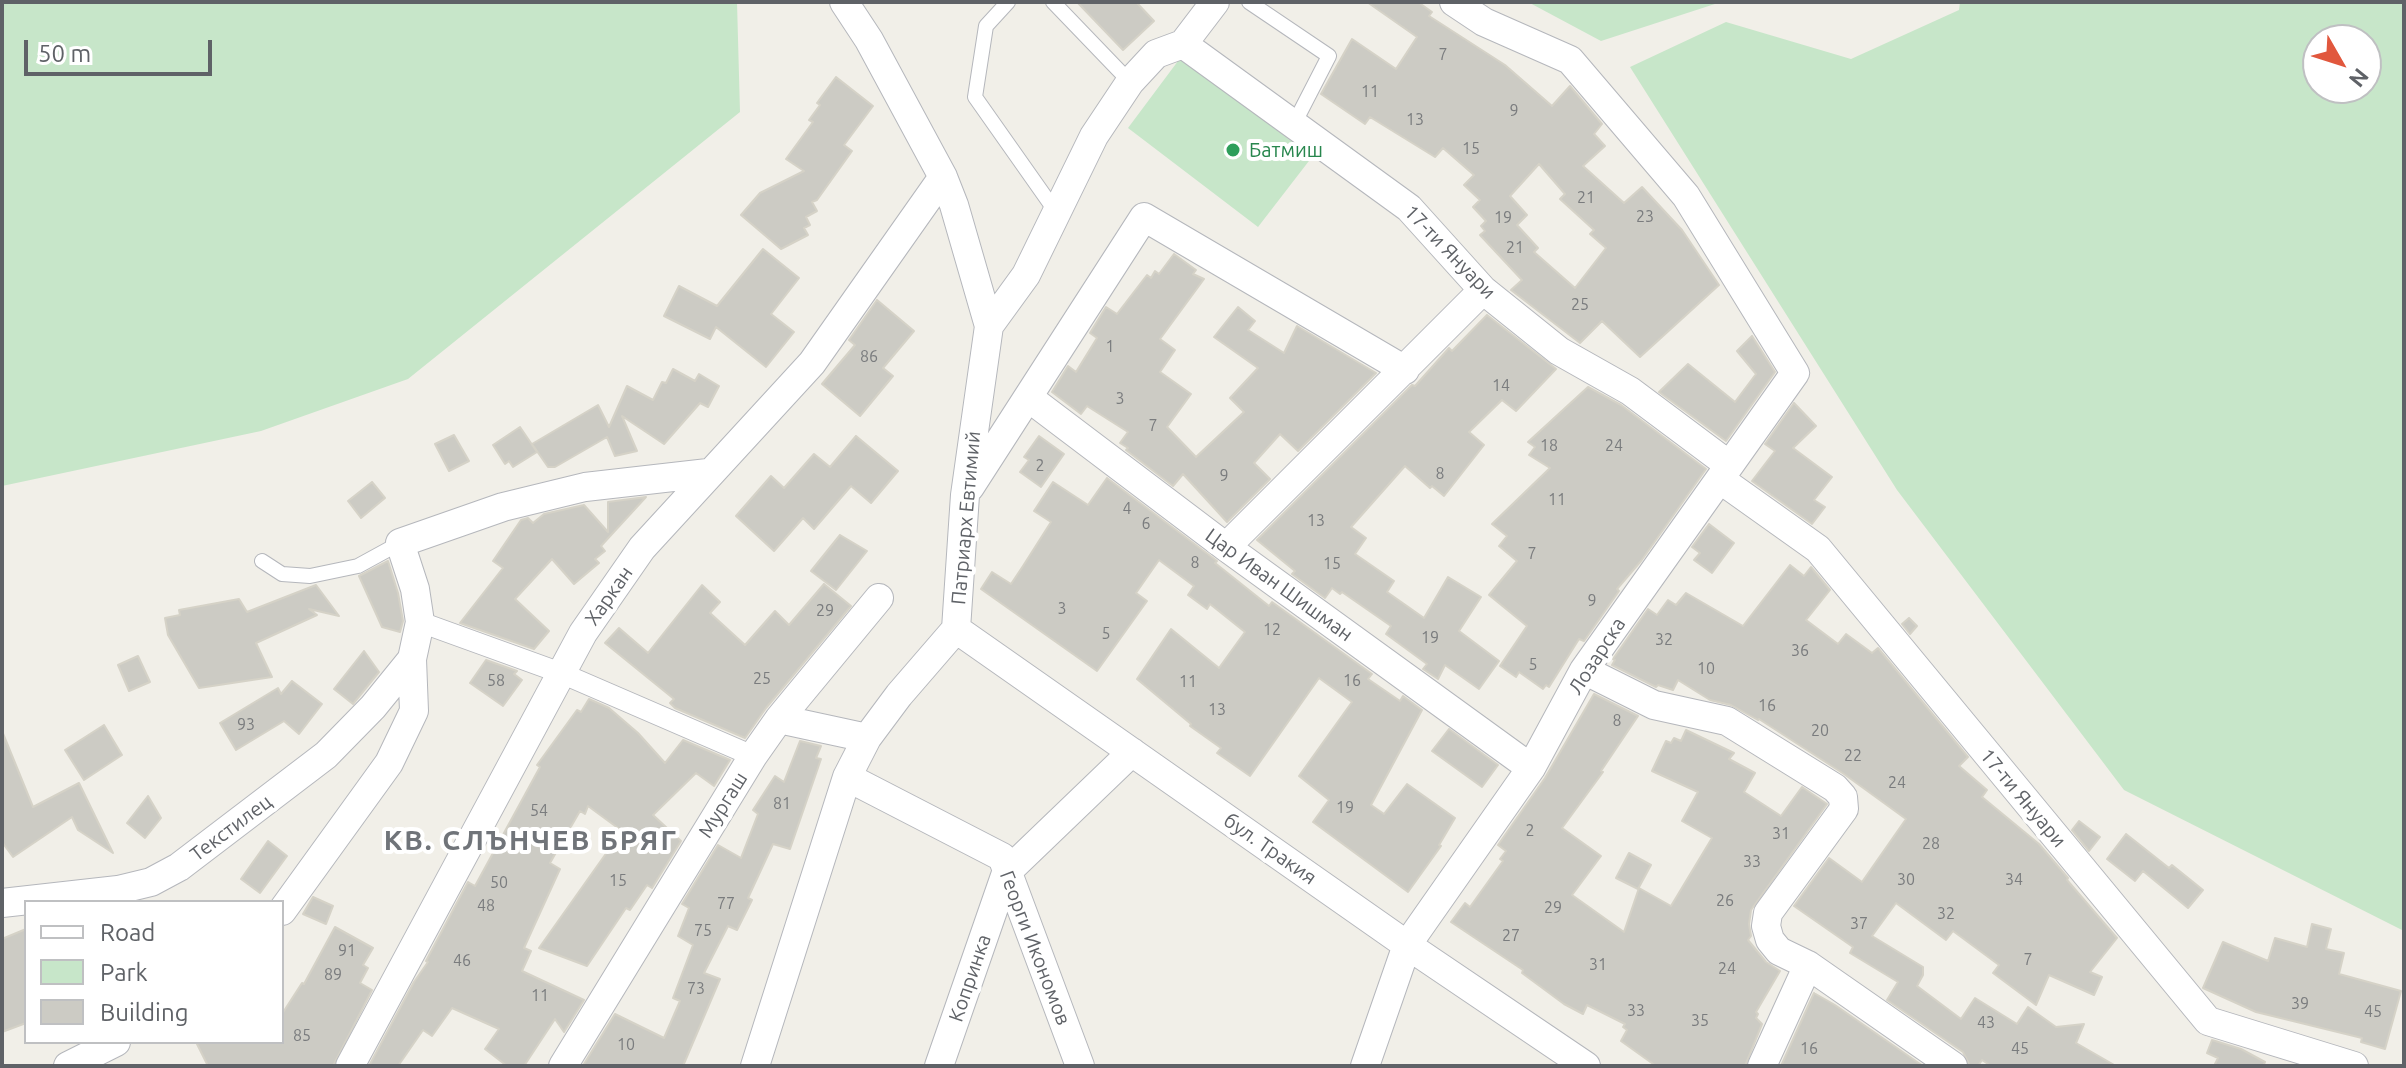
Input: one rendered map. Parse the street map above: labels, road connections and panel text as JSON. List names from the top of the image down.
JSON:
{
  "streets": {
    "street": [
      "17-ти Януари",
      "Патриарх Евтимий",
      "Цар Иван Шишман",
      "Харкан",
      "Лозарска",
      "Мургаш",
      "Текстилец",
      "бул. Тракия",
      "Георги Икономов",
      "Копринка"
    ]
  },
  "crossings": [
    ["17-ти Януари", "Лозарска"],
    ["Патриарх Евтимий", "Харкан"],
    ["Патриарх Евтимий", "бул. Тракия"],
    ["Патриарх Евтимий", "Георги Икономов"],
    ["Цар Иван Шишман", "Лозарска"],
    ["Лозарска", "бул. Тракия"],
    ["бул. Тракия", "Копринка"],
    ["Георги Икономов", "Копринка"]
  ],
  "districts": ["КВ. СЛЪНЧЕВ БРЯГ"],
  "places": ["Батмиш"],
  "house_numbers": [
    "7",
    "11",
    "9",
    "13",
    "15",
    "21",
    "23",
    "19",
    "21",
    "25",
    "1",
    "86",
    "14",
    "3",
    "7",
    "18",
    "24",
    "2",
    "8",
    "9",
    "11",
    "4",
    "13",
    "6",
    "7",
    "8",
    "15",
    "9",
    "3",
    "29",
    "12",
    "5",
    "19",
    "32",
    "36",
    "5",
    "10",
    "25",
    "58",
    "16",
    "11",
    "16",
    "13",
    "8",
    "93",
    "20",
    "22",
    "24",
    "81",
    "19",
    "54",
    "2",
    "31",
    "28",
    "33",
    "30",
    "34",
    "15",
    "50",
    "26",
    "77",
    "48",
    "29",
    "32",
    "37",
    "75",
    "27",
    "91",
    "7",
    "46",
    "31",
    "24",
    "89",
    "73",
    "11",
    "39",
    "33",
    "45",
    "35",
    "43",
    "85",
    "10",
    "16",
    "45"
  ],
  "legend": ["Road", "Park", "Building"],
  "scale_bar": "50 m",
  "north": "bottom right"
}
